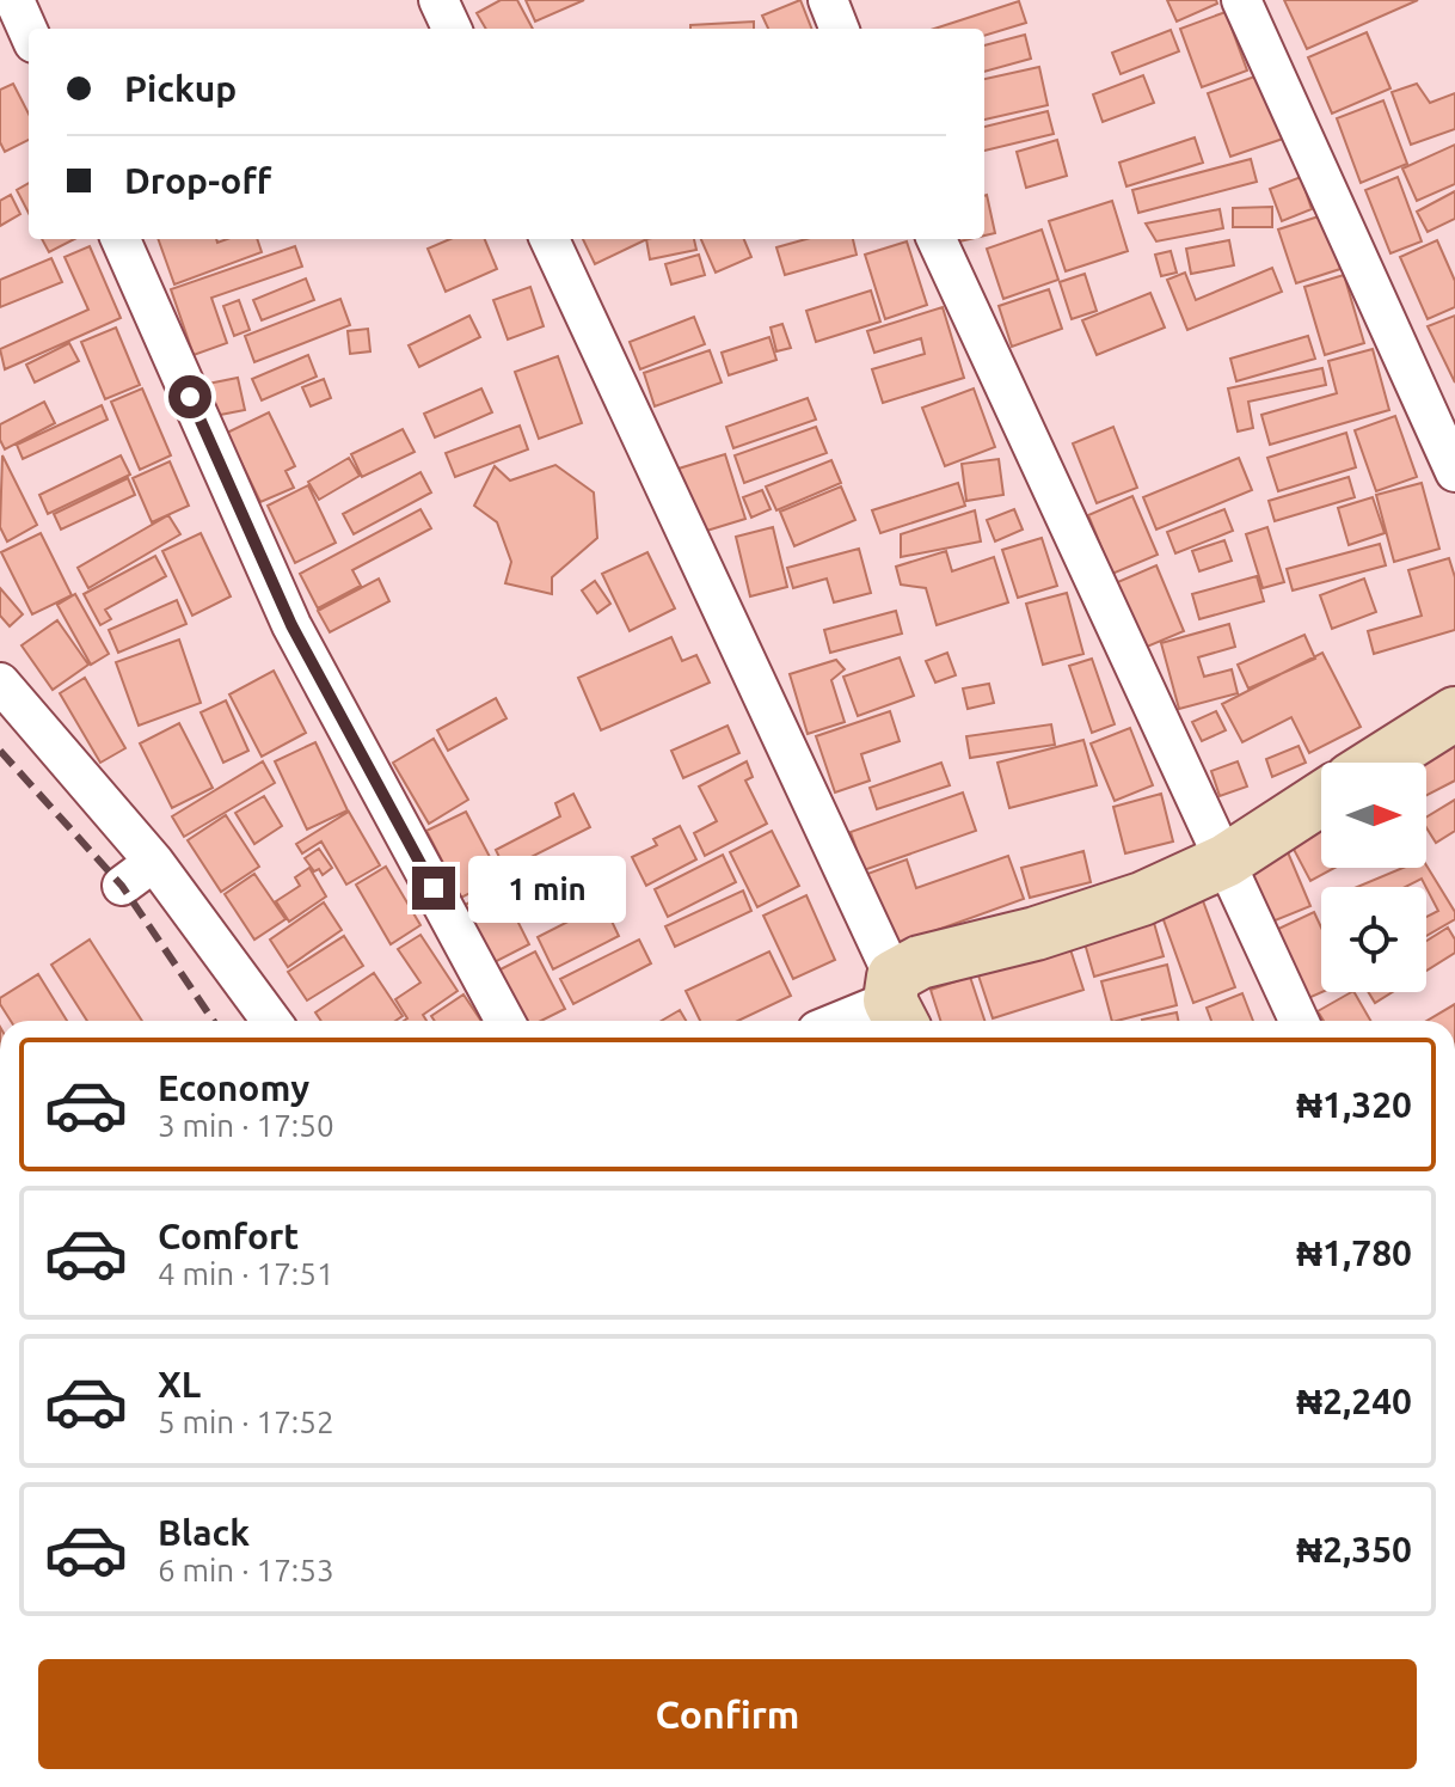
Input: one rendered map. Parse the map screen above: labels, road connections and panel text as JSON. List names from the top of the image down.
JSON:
{
  "north": "right",
  "page": {
    "banner": ["Pickup", "Drop-off"],
    "bubble": "1 min",
    "list": [
      {
        "name": "Economy",
        "note": "3 min · 17:50",
        "value": "₦1,320"
      },
      {
        "name": "Comfort",
        "note": "4 min · 17:51",
        "value": "₦1,780"
      },
      {
        "name": "XL",
        "note": "5 min · 17:52",
        "value": "₦2,240"
      },
      {
        "name": "Black",
        "note": "6 min · 17:53",
        "value": "₦2,350"
      }
    ],
    "buttons": "Confirm"
  }
}
